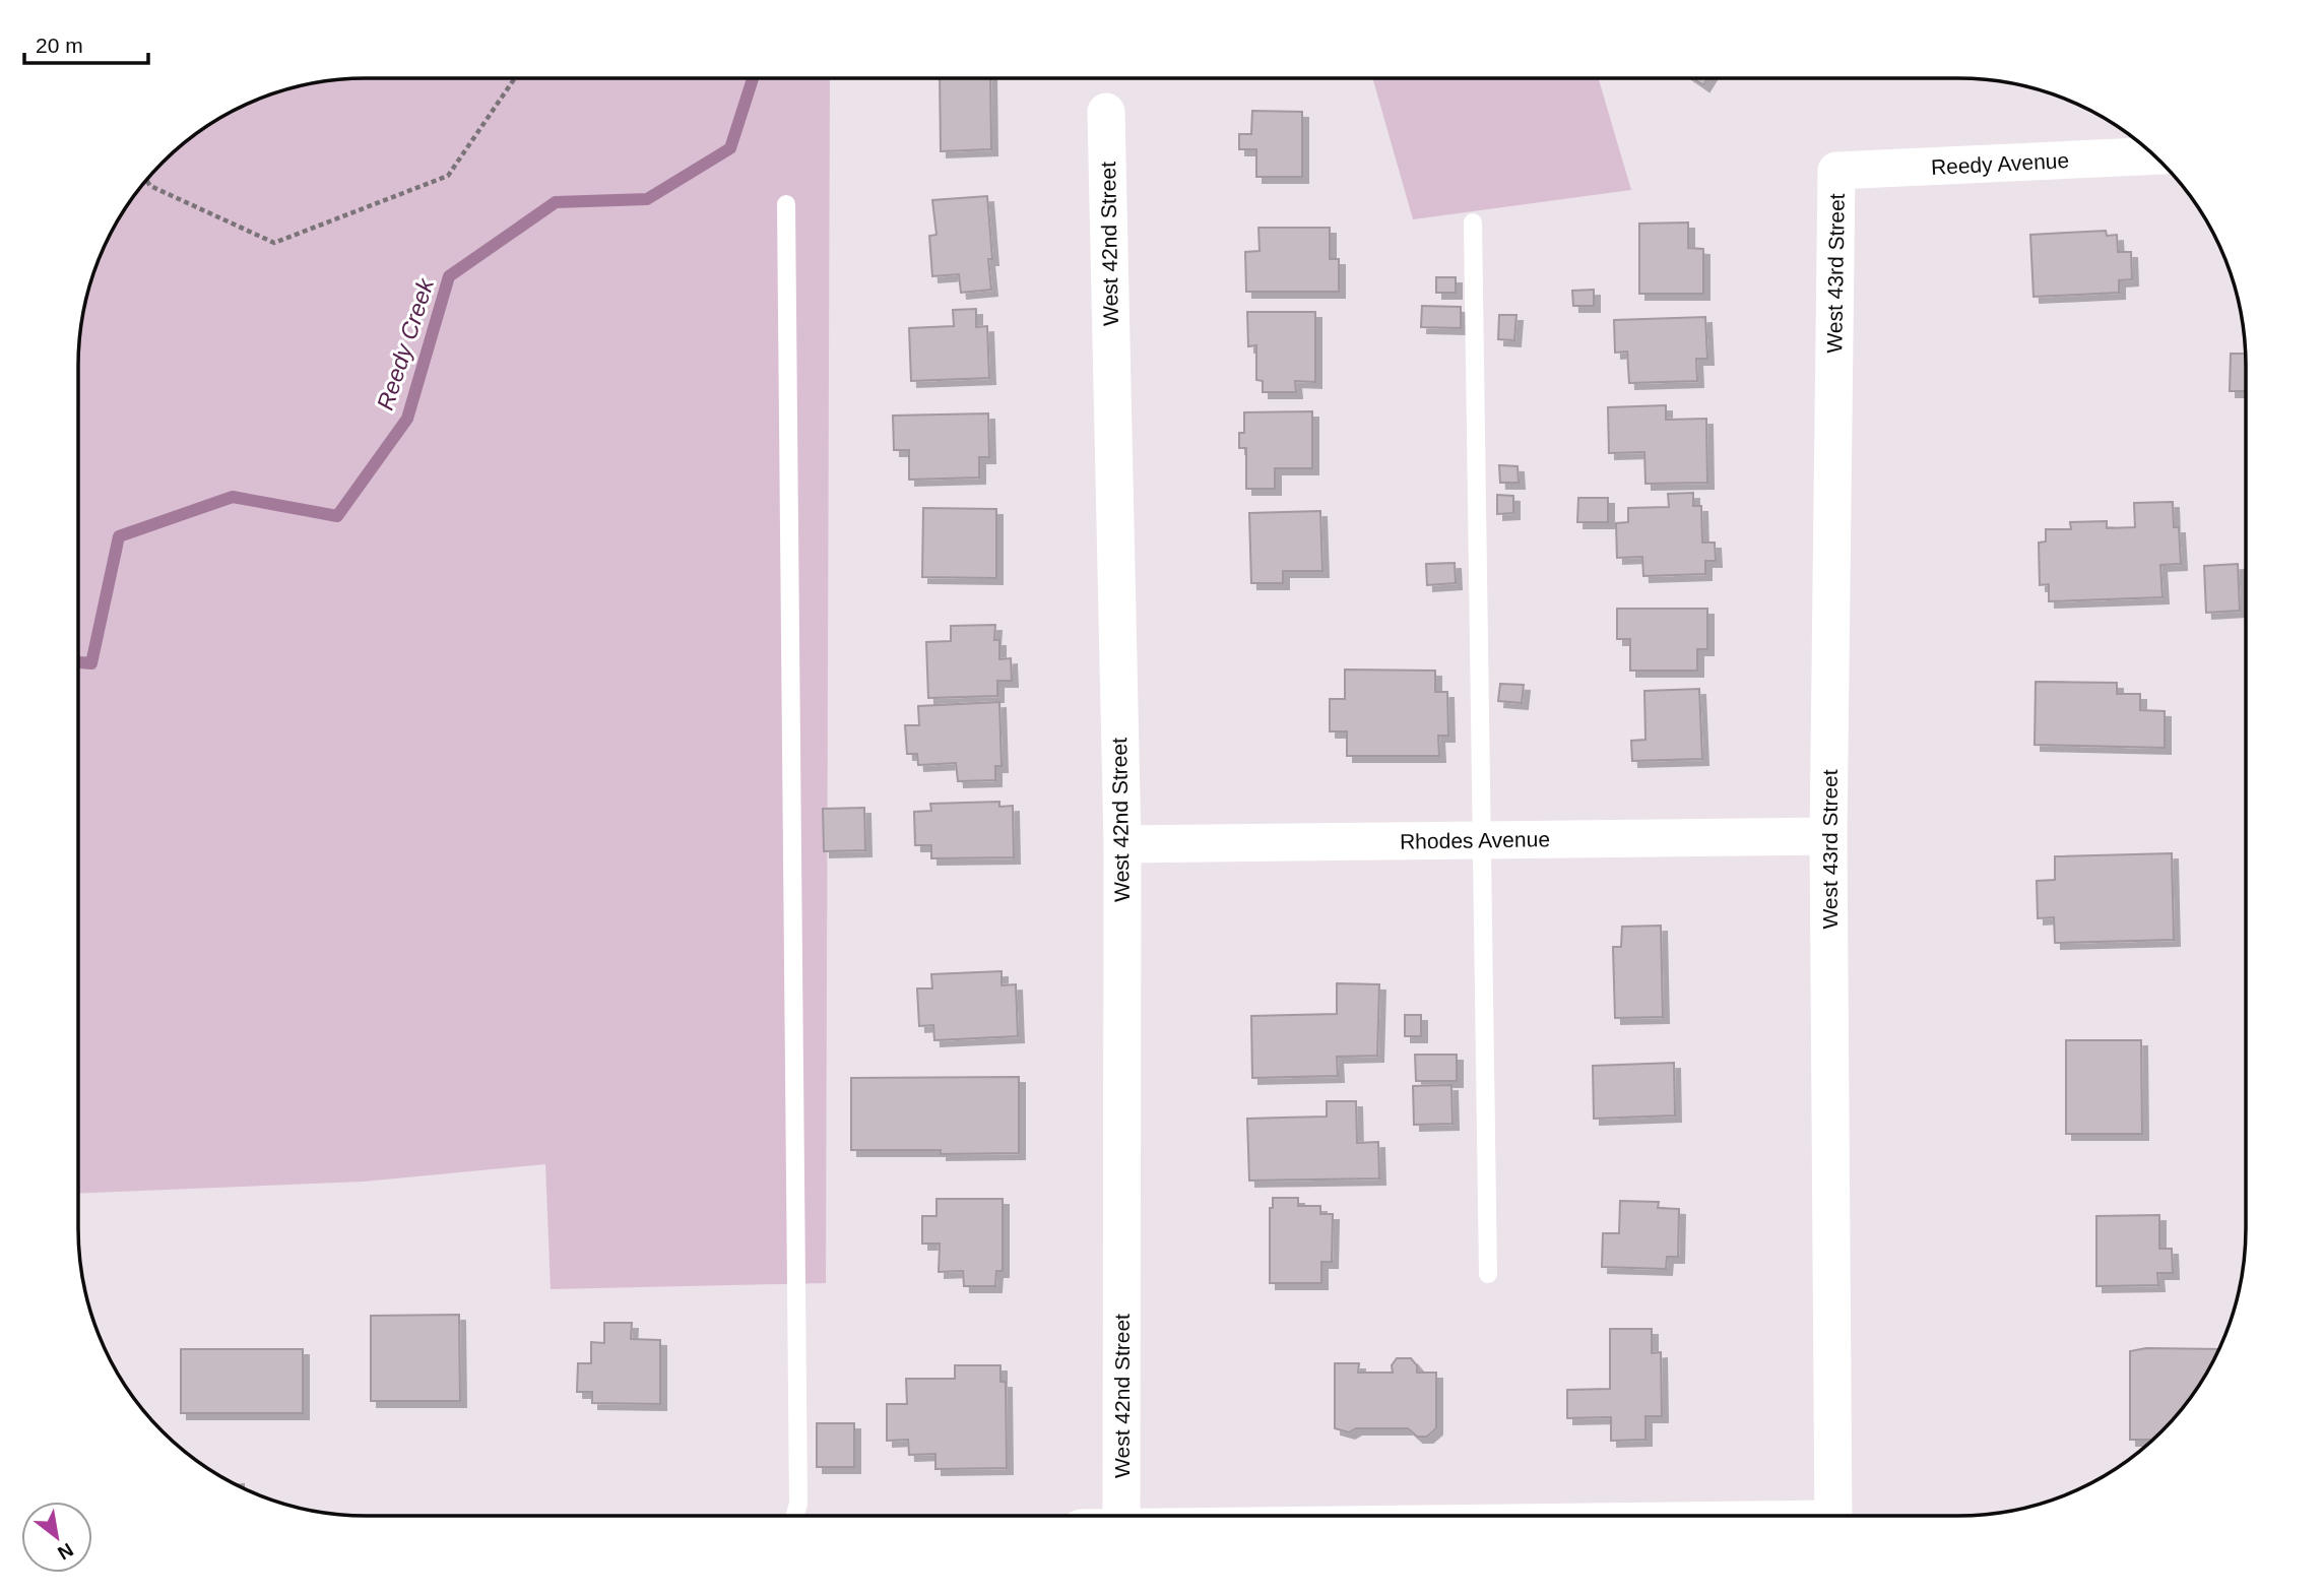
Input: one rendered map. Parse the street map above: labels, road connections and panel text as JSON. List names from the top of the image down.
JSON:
{
  "streets": {
    "street": [
      "Reedy Avenue",
      "West 42nd Street",
      "West 43rd Street",
      "Rhodes Avenue"
    ]
  },
  "crossings": [
    ["Reedy Avenue", "West 43rd Street"],
    ["West 42nd Street", "Rhodes Avenue"],
    ["West 43rd Street", "Rhodes Avenue"]
  ],
  "water": ["Reedy Creek"],
  "scale_bar": "20 m",
  "north": "bottom right"
}
